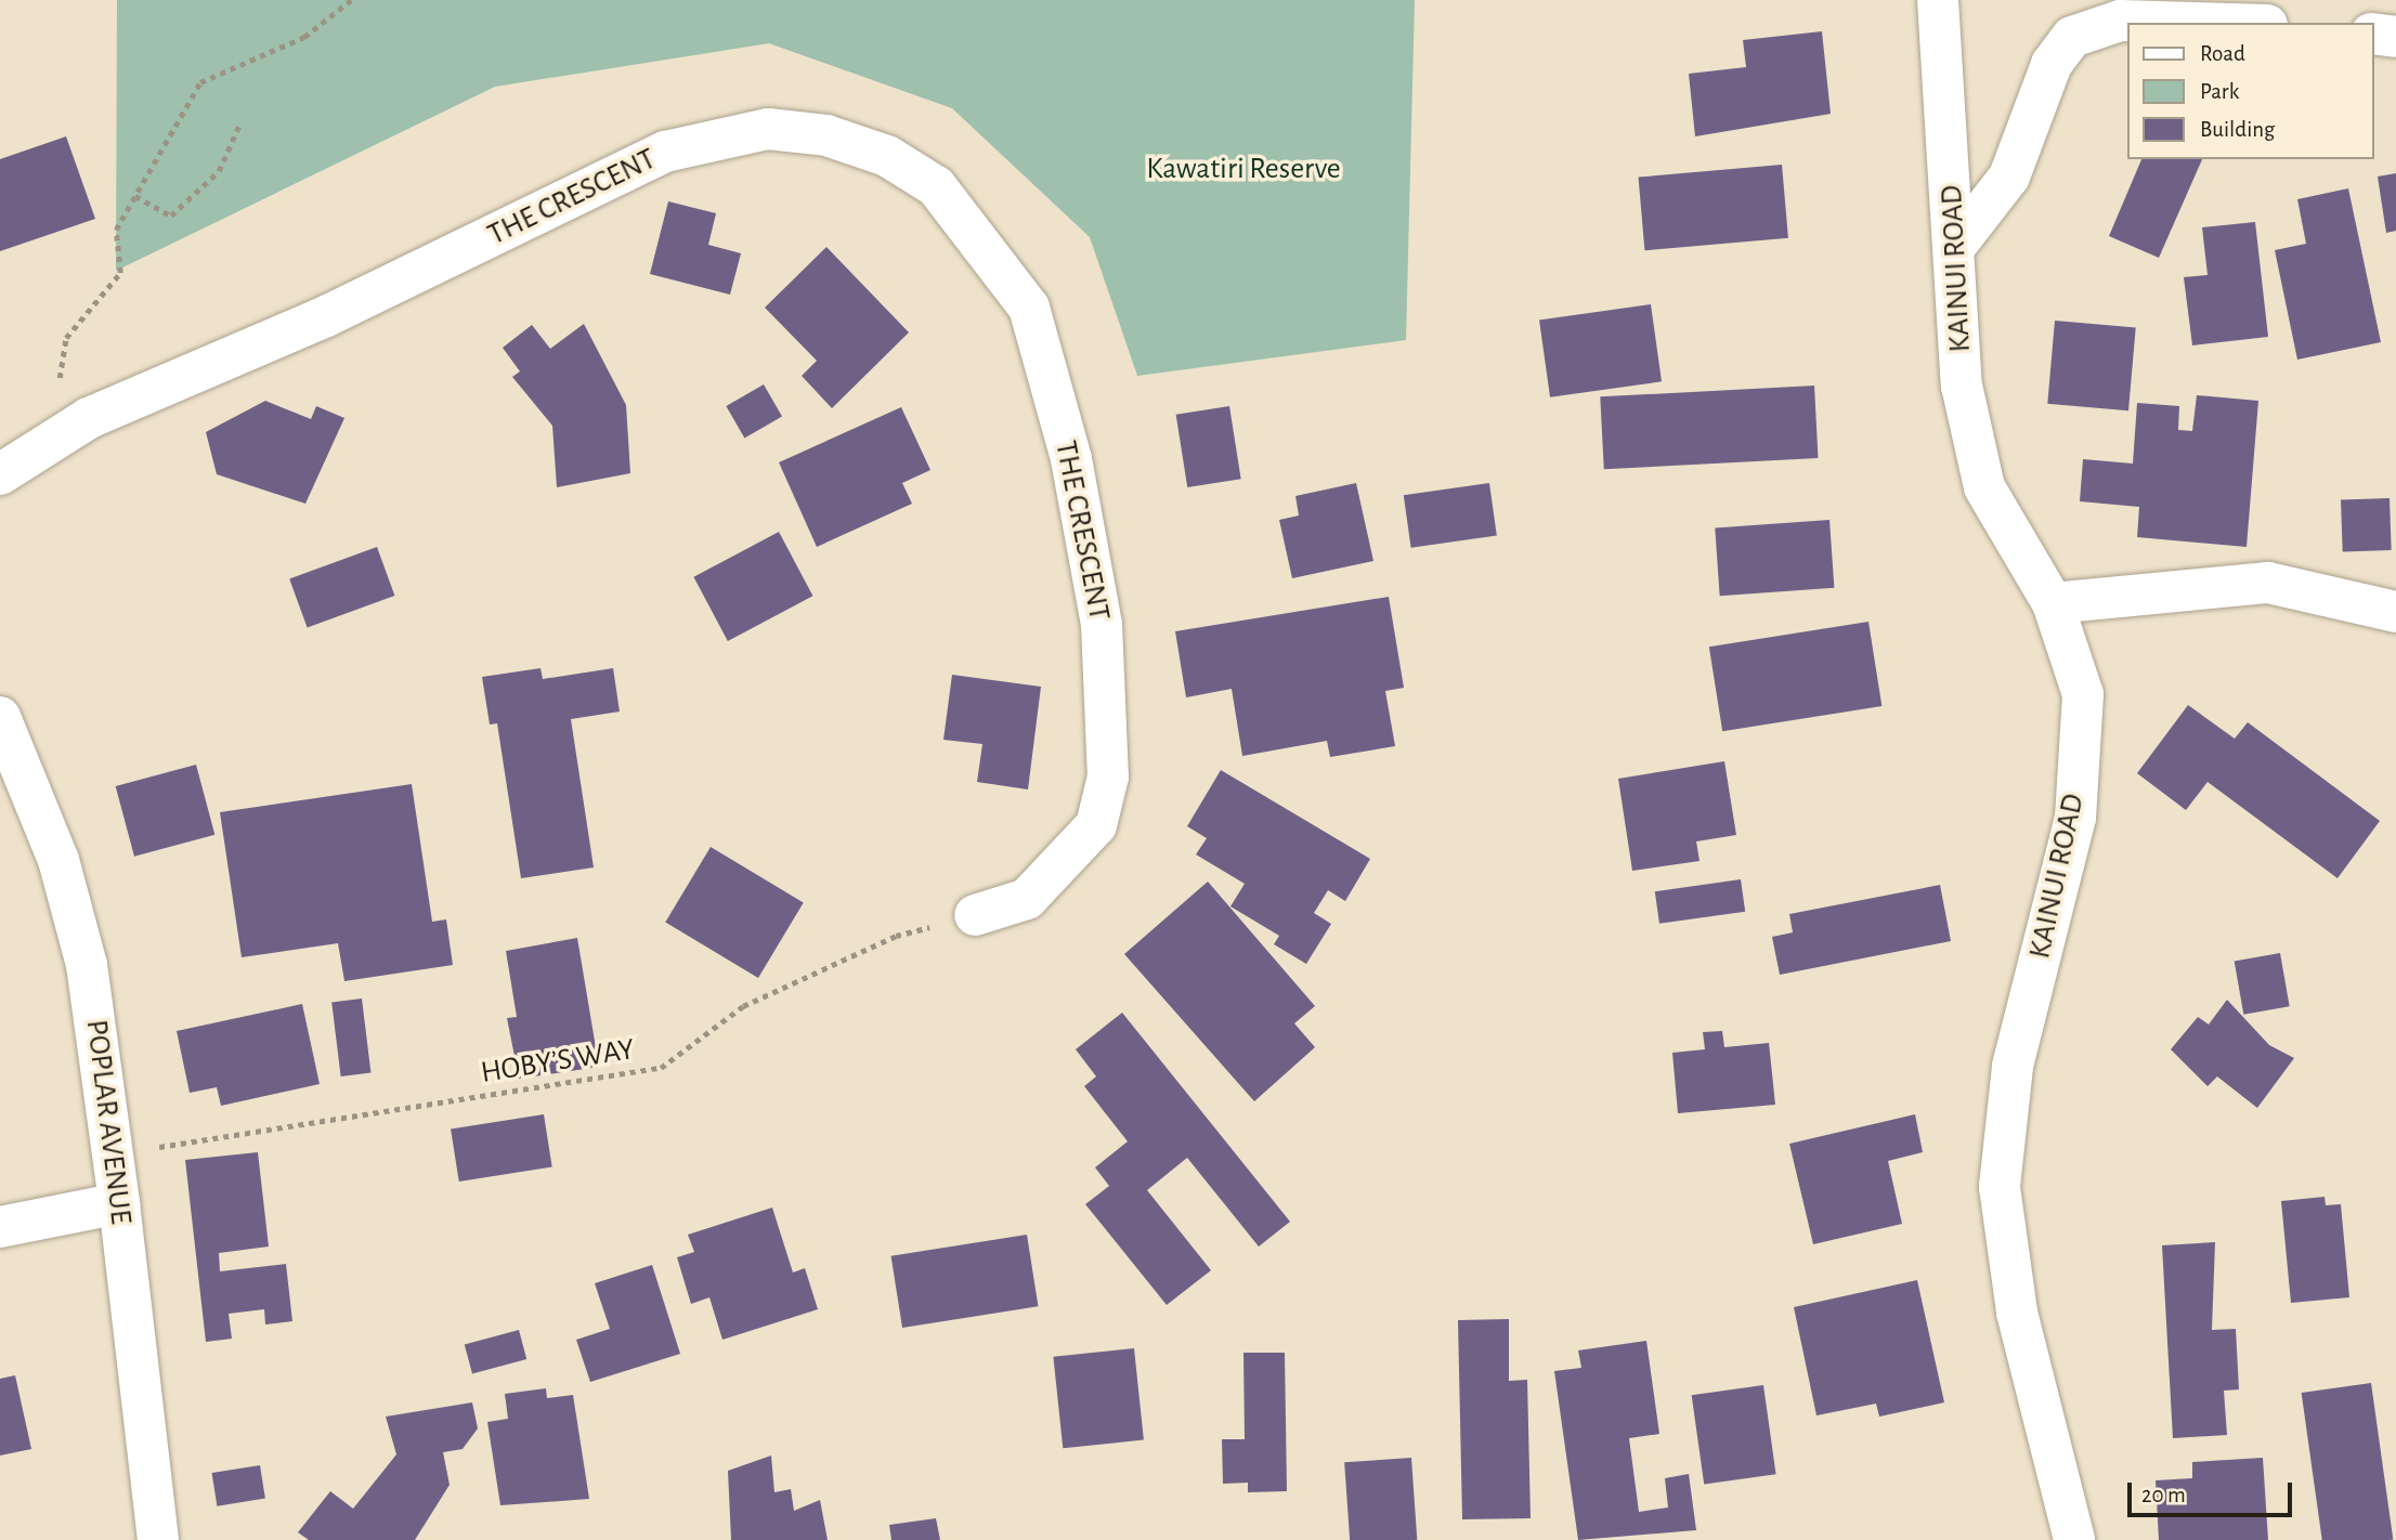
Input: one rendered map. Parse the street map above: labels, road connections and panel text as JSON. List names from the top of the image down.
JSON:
{
  "streets": {
    "street": ["THE CRESCENT", "KAINUI ROAD", "POPLAR AVENUE"],
    "path": ["HOBY’S WAY"]
  },
  "crossings": [
    ["THE CRESCENT", "HOBY’S WAY"],
    ["HOBY’S WAY", "POPLAR AVENUE"]
  ],
  "parks": ["Kawatiri Reserve"],
  "legend": ["Road", "Park", "Building"],
  "scale_bar": "20 m"
}
